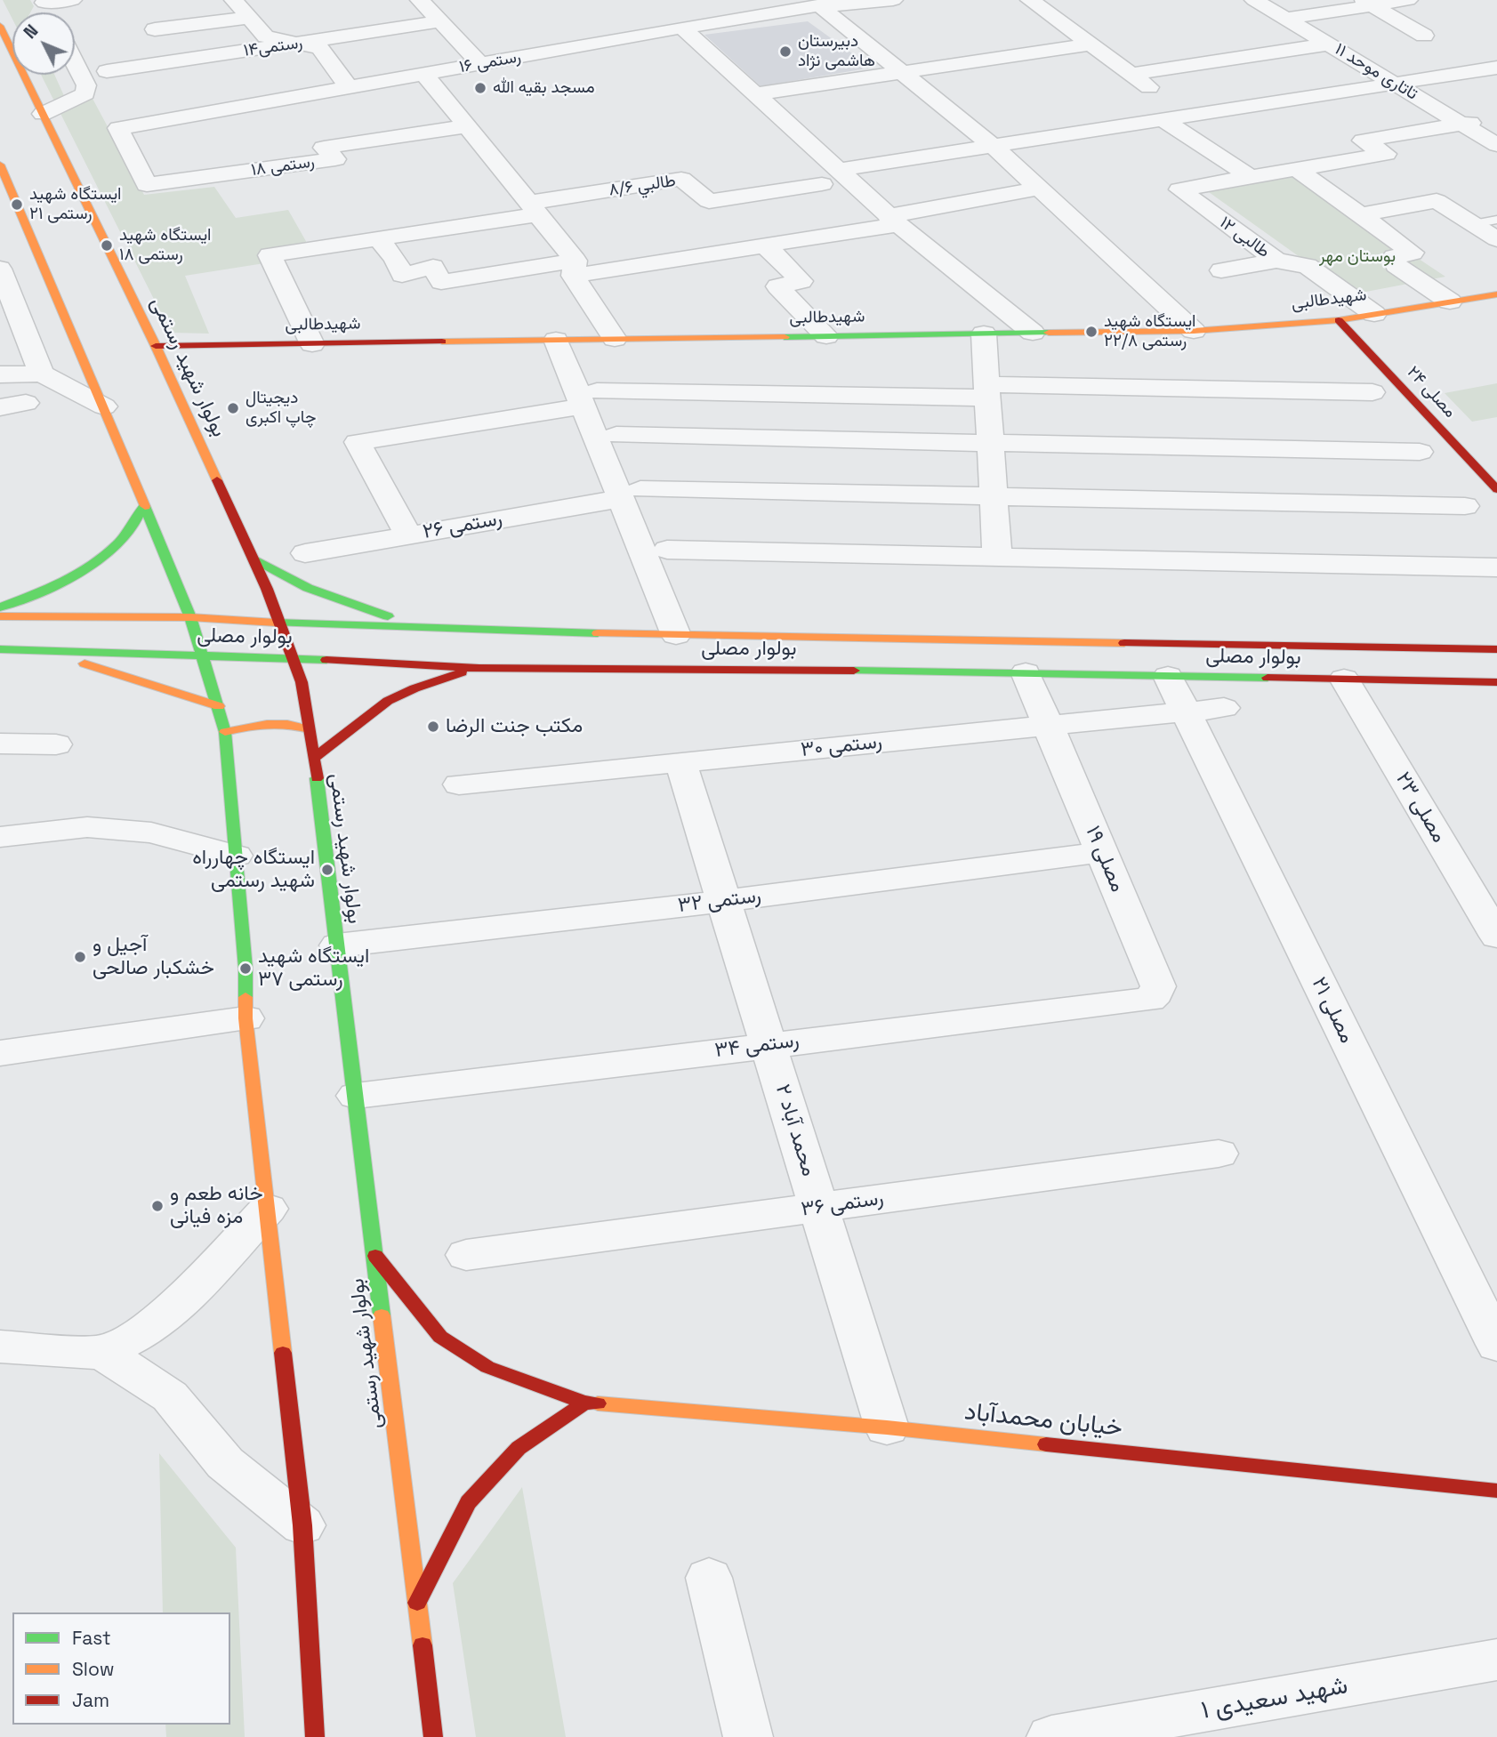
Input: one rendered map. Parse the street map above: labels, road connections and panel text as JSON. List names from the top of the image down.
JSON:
{
  "streets": {
    "main road": [
      "شهیدطالبی",
      "بولوار شهید رستمی",
      "مصلی ۲۴",
      "بولوار مصلی",
      "خیابان محمدآباد"
    ],
    "street": [
      "رستمی۱۴",
      "رستمی ۱۶",
      "تاتاری موحد ۱۱",
      "رستمی ۱۸",
      "طالبي ۸/۶",
      "طالبی ۱۲",
      "رستمی ۲۶",
      "رستمی ۳۰",
      "مصلی ۲۳",
      "مصلی ۱۹",
      "رستمی ۳۲",
      "مصلی ۲۱",
      "رستمی ۳۴",
      "محمد آباد ۲",
      "رستمی ۳۶",
      "شهید سعیدی ۱"
    ]
  },
  "crossings": [
    ["رستمی ۱۶", "رستمی ۱۸"],
    ["تاتاری موحد ۱۱", "طالبي ۸/۶"],
    ["طالبي ۸/۶", "شهیدطالبی"],
    ["طالبی ۱۲", "شهیدطالبی"],
    ["شهیدطالبی", "بولوار شهید رستمی"],
    ["شهیدطالبی", "مصلی ۲۴"],
    ["بولوار شهید رستمی", "بولوار مصلی"],
    ["بولوار شهید رستمی", "رستمی ۳۲"],
    ["بولوار شهید رستمی", "رستمی ۳۴"],
    ["بولوار شهید رستمی", "خیابان محمدآباد"],
    ["بولوار مصلی", "مصلی ۲۳"],
    ["بولوار مصلی", "مصلی ۱۹"],
    ["بولوار مصلی", "مصلی ۲۱"],
    ["رستمی ۳۰", "مصلی ۱۹"],
    ["رستمی ۳۰", "مصلی ۲۱"],
    ["رستمی ۳۰", "محمد آباد ۲"],
    ["مصلی ۱۹", "رستمی ۳۲"],
    ["مصلی ۱۹", "رستمی ۳۴"],
    ["رستمی ۳۲", "محمد آباد ۲"],
    ["رستمی ۳۴", "محمد آباد ۲"],
    ["محمد آباد ۲", "رستمی ۳۶"],
    ["محمد آباد ۲", "خیابان محمدآباد"]
  ],
  "parks": ["بوستان مهر"],
  "places": [
    "دبیرستان هاشمی نژاد",
    "مسجد بقیه الله",
    "ایستگاه شهید رستمی ۲۱",
    "ایستگاه شهید رستمی ۱۸",
    "ایستگاه شهید رستمی ۲۲/۸",
    "دیجیتال چاپ اکبری",
    "مكتب جنت الرضا",
    "ایستگاه چهارراه شهید رستمی",
    "آجیل و خشکبار صالحی",
    "ایستگاه شهید رستمی ۳۷",
    "خانه طعم و مزه فیانی"
  ],
  "legend": ["Fast", "Slow", "Jam"],
  "north": "top left"
}
